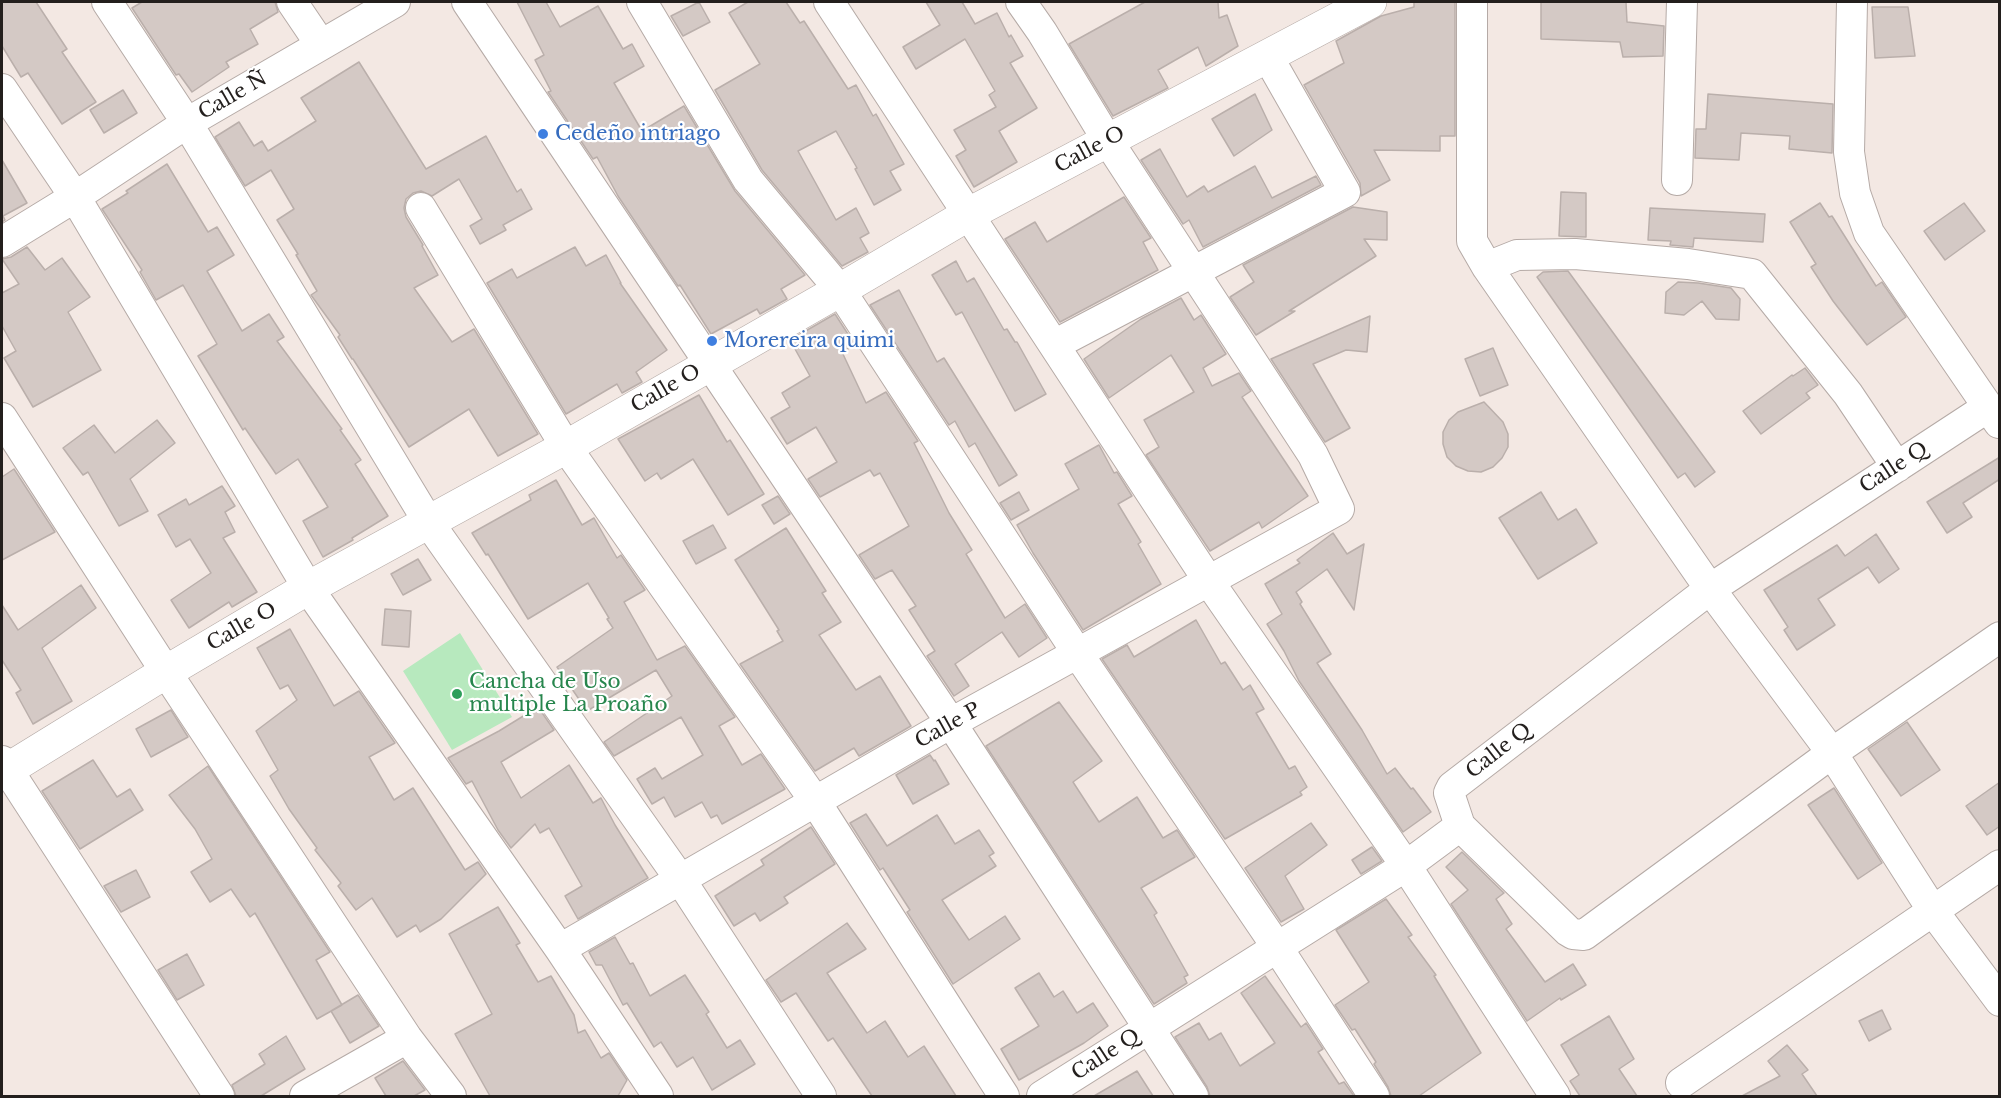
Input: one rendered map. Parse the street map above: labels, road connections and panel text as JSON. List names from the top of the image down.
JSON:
{
  "streets": {
    "street": [
      "Calle Ñ",
      "Calle O",
      "Calle Q",
      "Calle P"
    ]
  },
  "places": ["Cedeño intriago", "Morereira quimi", "Cancha de Uso multiple La Proaño"]
}
